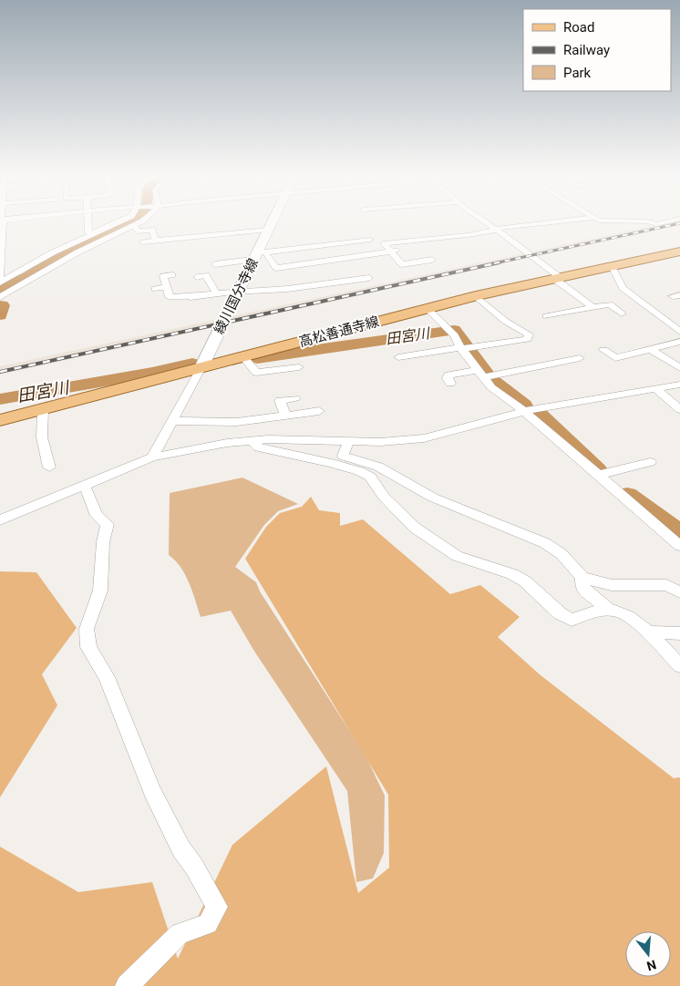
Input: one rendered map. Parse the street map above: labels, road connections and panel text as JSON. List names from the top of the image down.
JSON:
{
  "streets": {
    "main road": ["綾川国分寺線", "高松善通寺線"]
  },
  "crossings": [
    ["綾川国分寺線", "高松善通寺線"]
  ],
  "water": ["田宮川"],
  "legend": ["Road", "Railway", "Park"],
  "north": "bottom"
}
